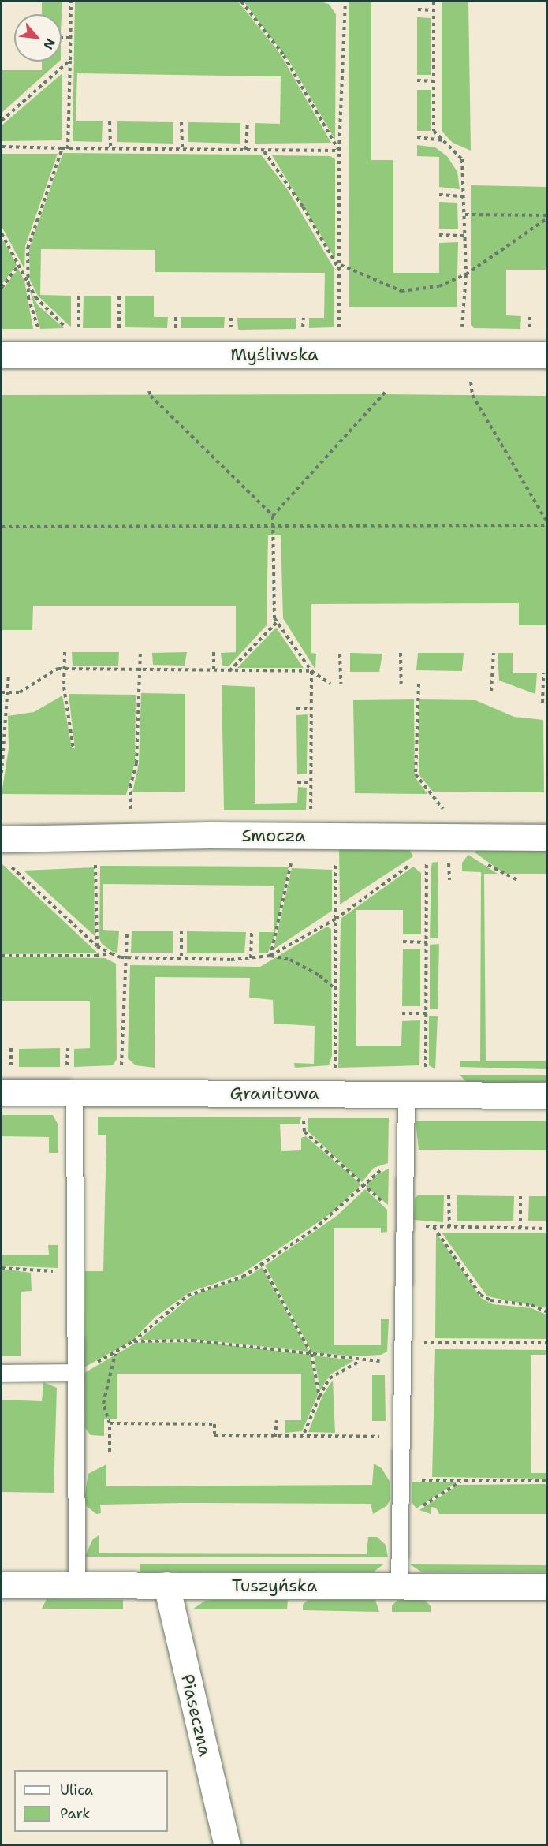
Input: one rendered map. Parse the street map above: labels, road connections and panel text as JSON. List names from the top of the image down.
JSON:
{
  "streets": {
    "street": [
      "Myśliwska",
      "Smocza",
      "Granitowa",
      "Tuszyńska",
      "Piaseczna"
    ]
  },
  "crossings": [
    ["Tuszyńska", "Piaseczna"]
  ],
  "legend": ["Ulica", "Park"],
  "north": "bottom right"
}
